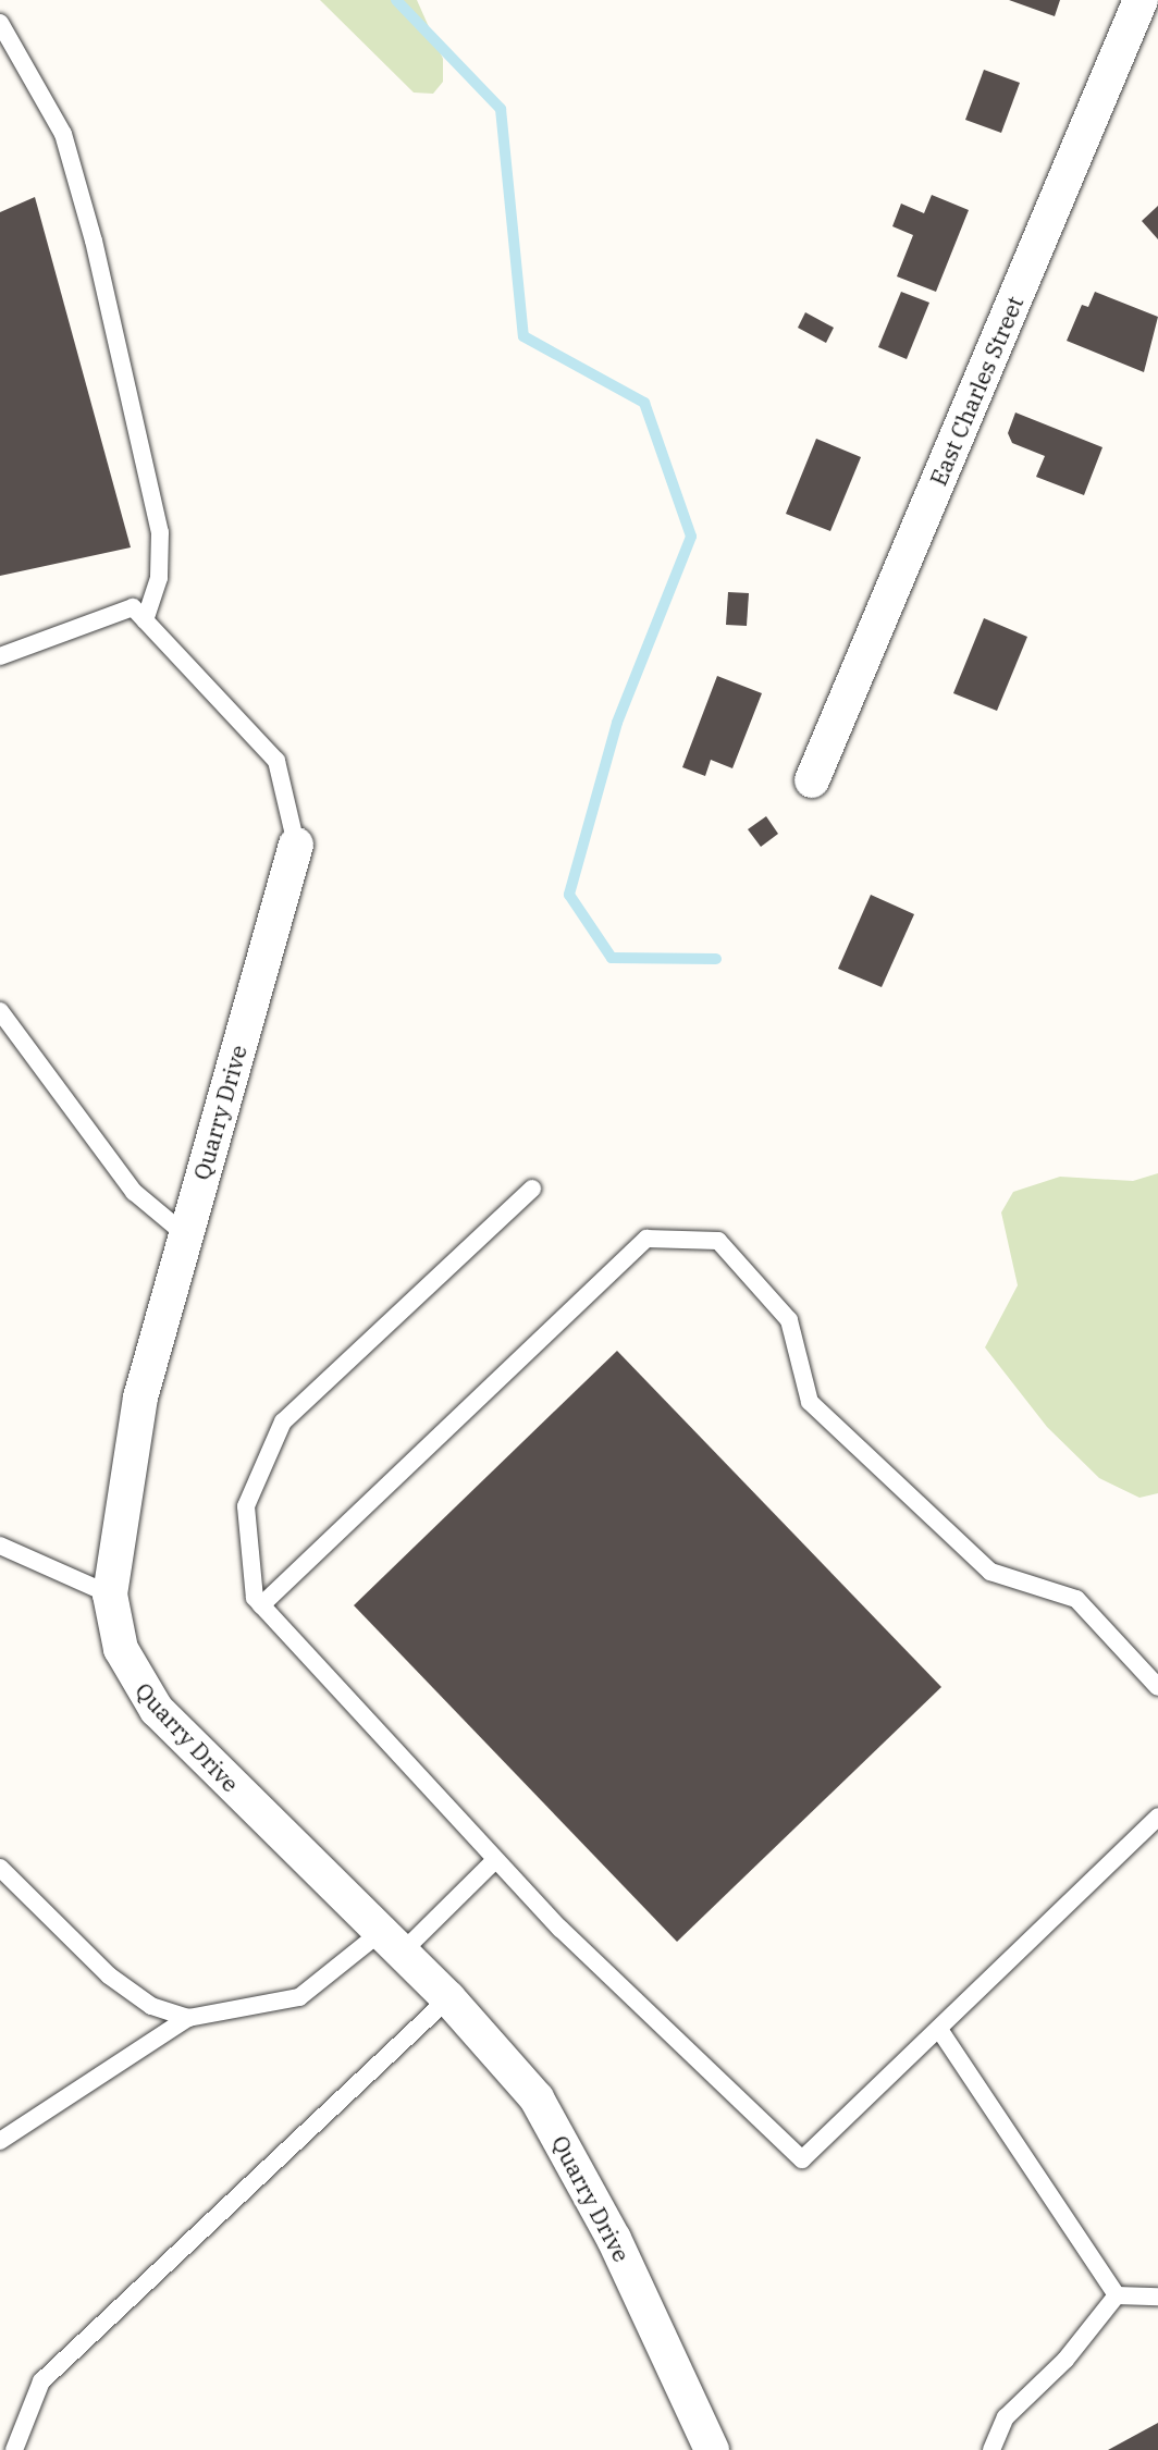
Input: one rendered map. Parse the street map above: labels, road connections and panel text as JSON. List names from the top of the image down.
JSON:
{
  "streets": {
    "street": ["East Charles Street", "Quarry Drive"]
  }
}
